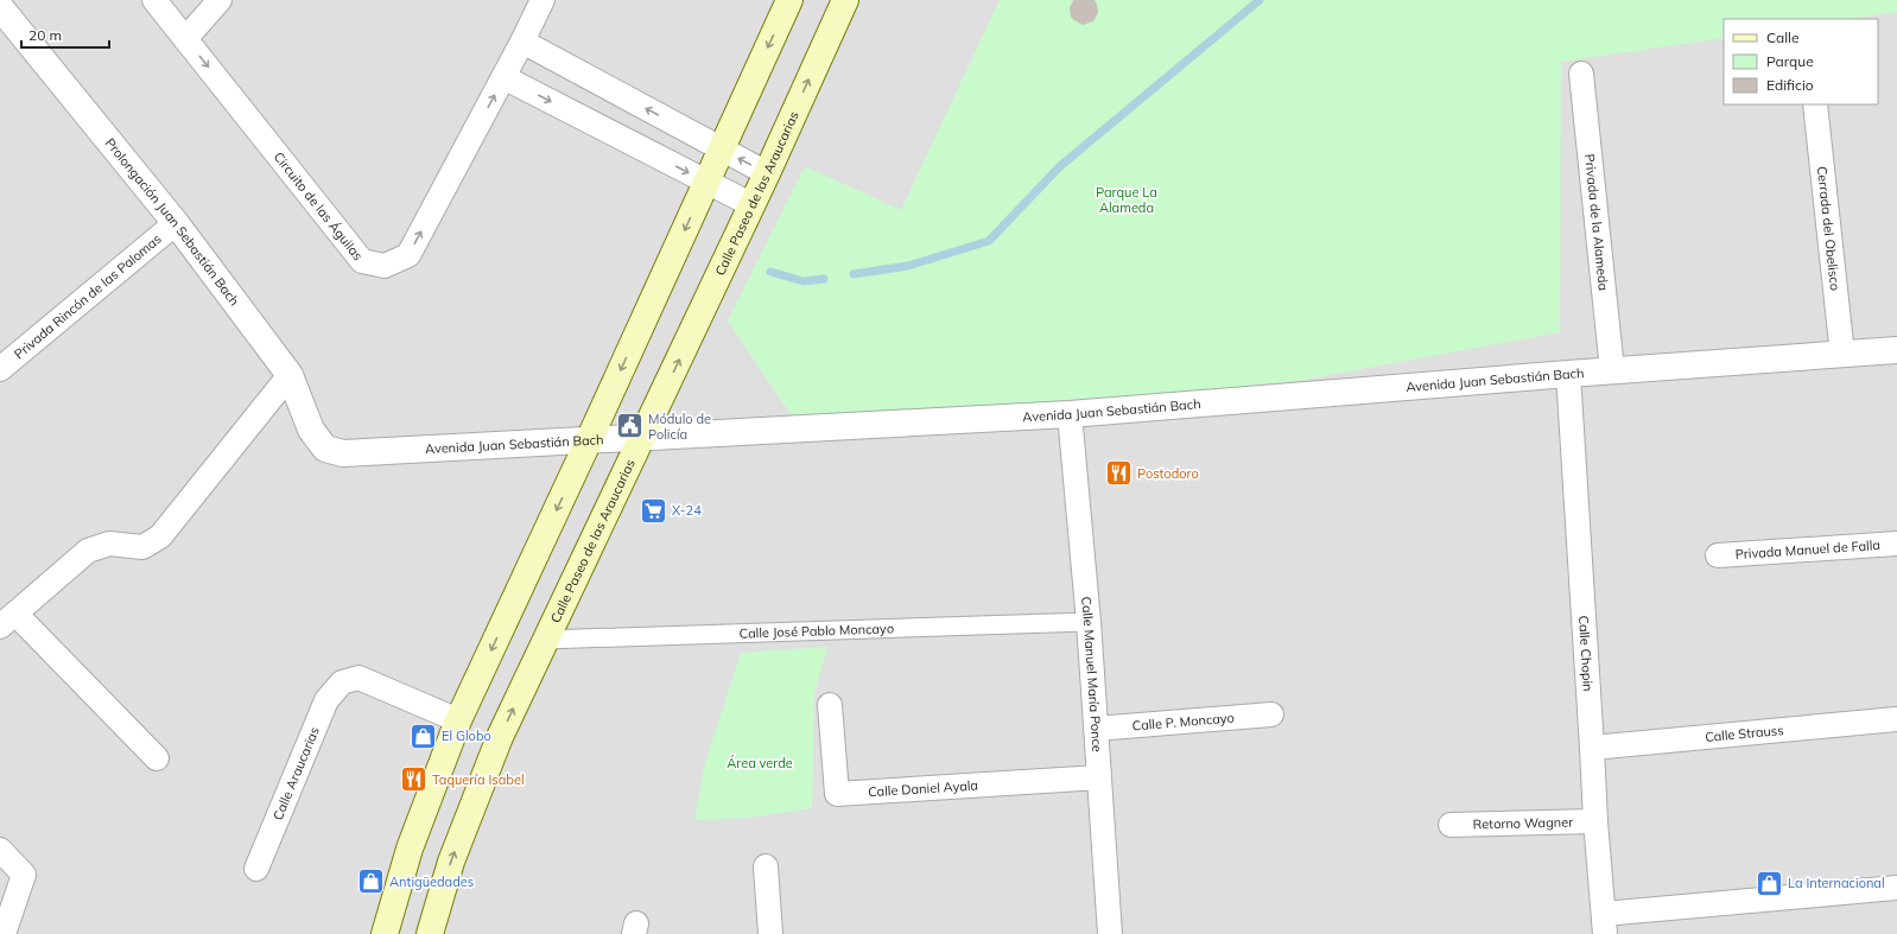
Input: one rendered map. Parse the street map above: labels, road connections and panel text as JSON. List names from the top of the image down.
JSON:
{
  "streets": {
    "main road": ["Calle Paseo de las Araucarias"],
    "street": [
      "Circuito de las Águilas",
      "Prolongación Juan Sebastián Bach",
      "Privada de la Alameda",
      "Cerrada del Obelisco",
      "Privada Rincón de las Palomas",
      "Avenida Juan Sebastián Bach",
      "Privada Manuel de Falla",
      "Calle José Pablo Moncayo",
      "Calle Chopin",
      "Calle Manuel María Ponce",
      "Calle P. Moncayo",
      "Calle Strauss",
      "Calle Araucarias",
      "Calle Daniel Ayala",
      "Retorno Wagner"
    ]
  },
  "crossings": [
    ["Calle Paseo de las Araucarias", "Avenida Juan Sebastián Bach"],
    ["Calle Paseo de las Araucarias", "Calle José Pablo Moncayo"],
    ["Prolongación Juan Sebastián Bach", "Privada Rincón de las Palomas"],
    ["Prolongación Juan Sebastián Bach", "Avenida Juan Sebastián Bach"],
    ["Privada de la Alameda", "Avenida Juan Sebastián Bach"],
    ["Cerrada del Obelisco", "Avenida Juan Sebastián Bach"],
    ["Avenida Juan Sebastián Bach", "Calle Chopin"],
    ["Avenida Juan Sebastián Bach", "Calle Manuel María Ponce"],
    ["Calle José Pablo Moncayo", "Calle Manuel María Ponce"],
    ["Calle Chopin", "Calle Strauss"],
    ["Calle Chopin", "Retorno Wagner"],
    ["Calle Manuel María Ponce", "Calle P. Moncayo"],
    ["Calle Manuel María Ponce", "Calle Daniel Ayala"]
  ],
  "parks": ["Parque La Alameda", "Área verde"],
  "places": {
    "public building": ["Módulo de Policía"],
    "restaurant": ["Postodoro", "Taquería Isabel"],
    "supermarket": ["X-24"],
    "shop": ["El Globo", "Antigüedades", "La Internacional"]
  },
  "legend": ["Calle", "Parque", "Edificio"],
  "scale_bar": "20 m"
}
